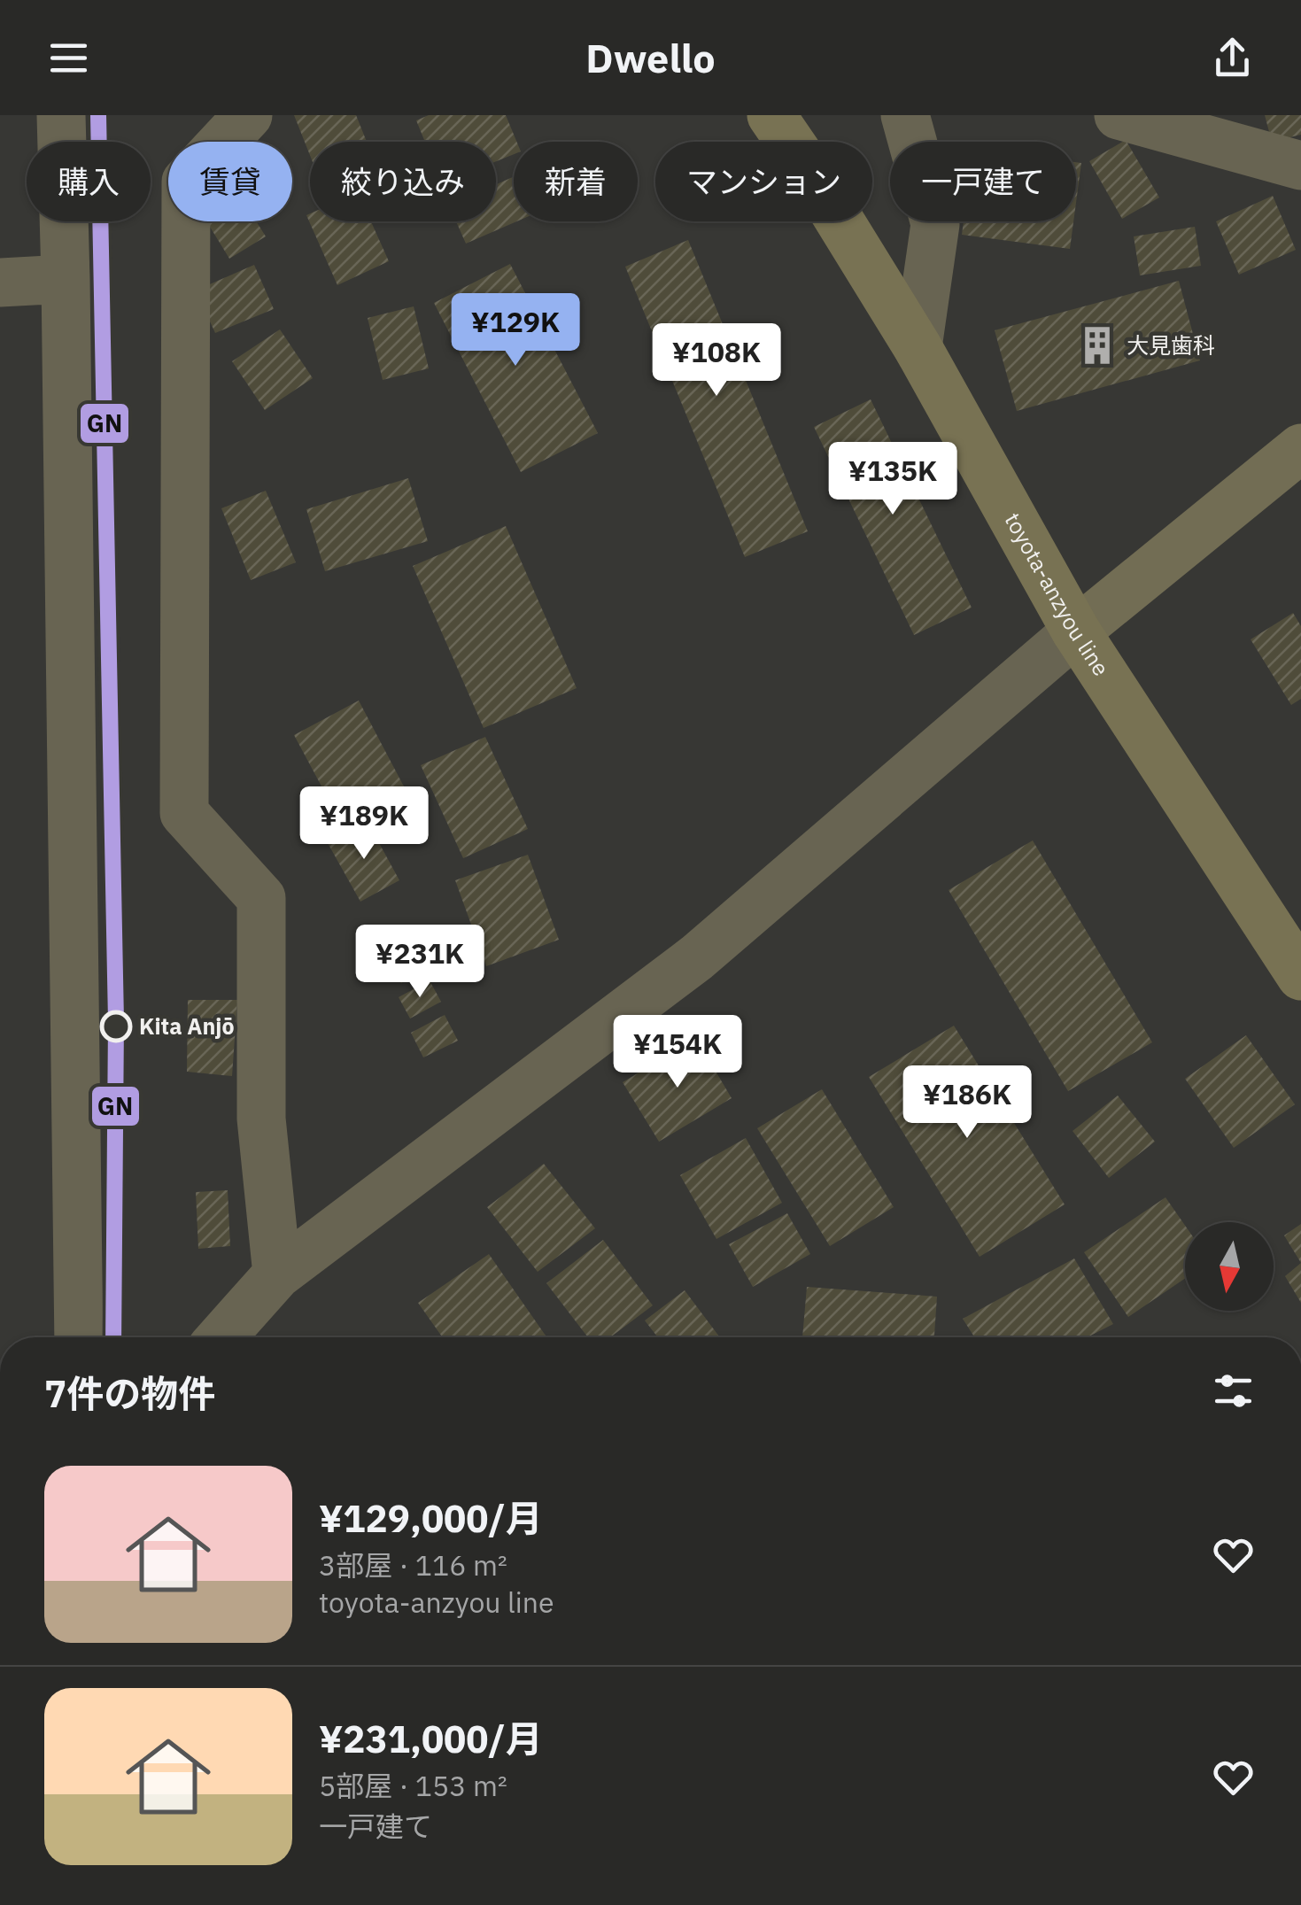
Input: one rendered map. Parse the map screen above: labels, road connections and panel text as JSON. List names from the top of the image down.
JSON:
{
  "streets": {
    "main road": ["toyota-anzyou line"]
  },
  "places": {
    "building": ["大見歯科"],
    "other": ["Kita Anjō"]
  },
  "lines": ["transit line GN"],
  "north": "bottom",
  "page": {
    "header": "Dwello",
    "chip": [
      "購入",
      "賃貸",
      "絞り込み",
      "新着",
      "マンション",
      "一戸建て"
    ],
    "price": [
      "¥129K",
      "¥108K",
      "¥135K",
      "¥189K",
      "¥231K",
      "¥154K",
      "¥186K"
    ],
    "heading": "7件の物件",
    "list": [
      {
        "name": "¥129,000/月",
        "note": "3部屋 · 116 m² · toyota-anzyou line"
      },
      {
        "name": "¥231,000/月",
        "note": "5部屋 · 153 m² · 一戸建て"
      }
    ]
  }
}
